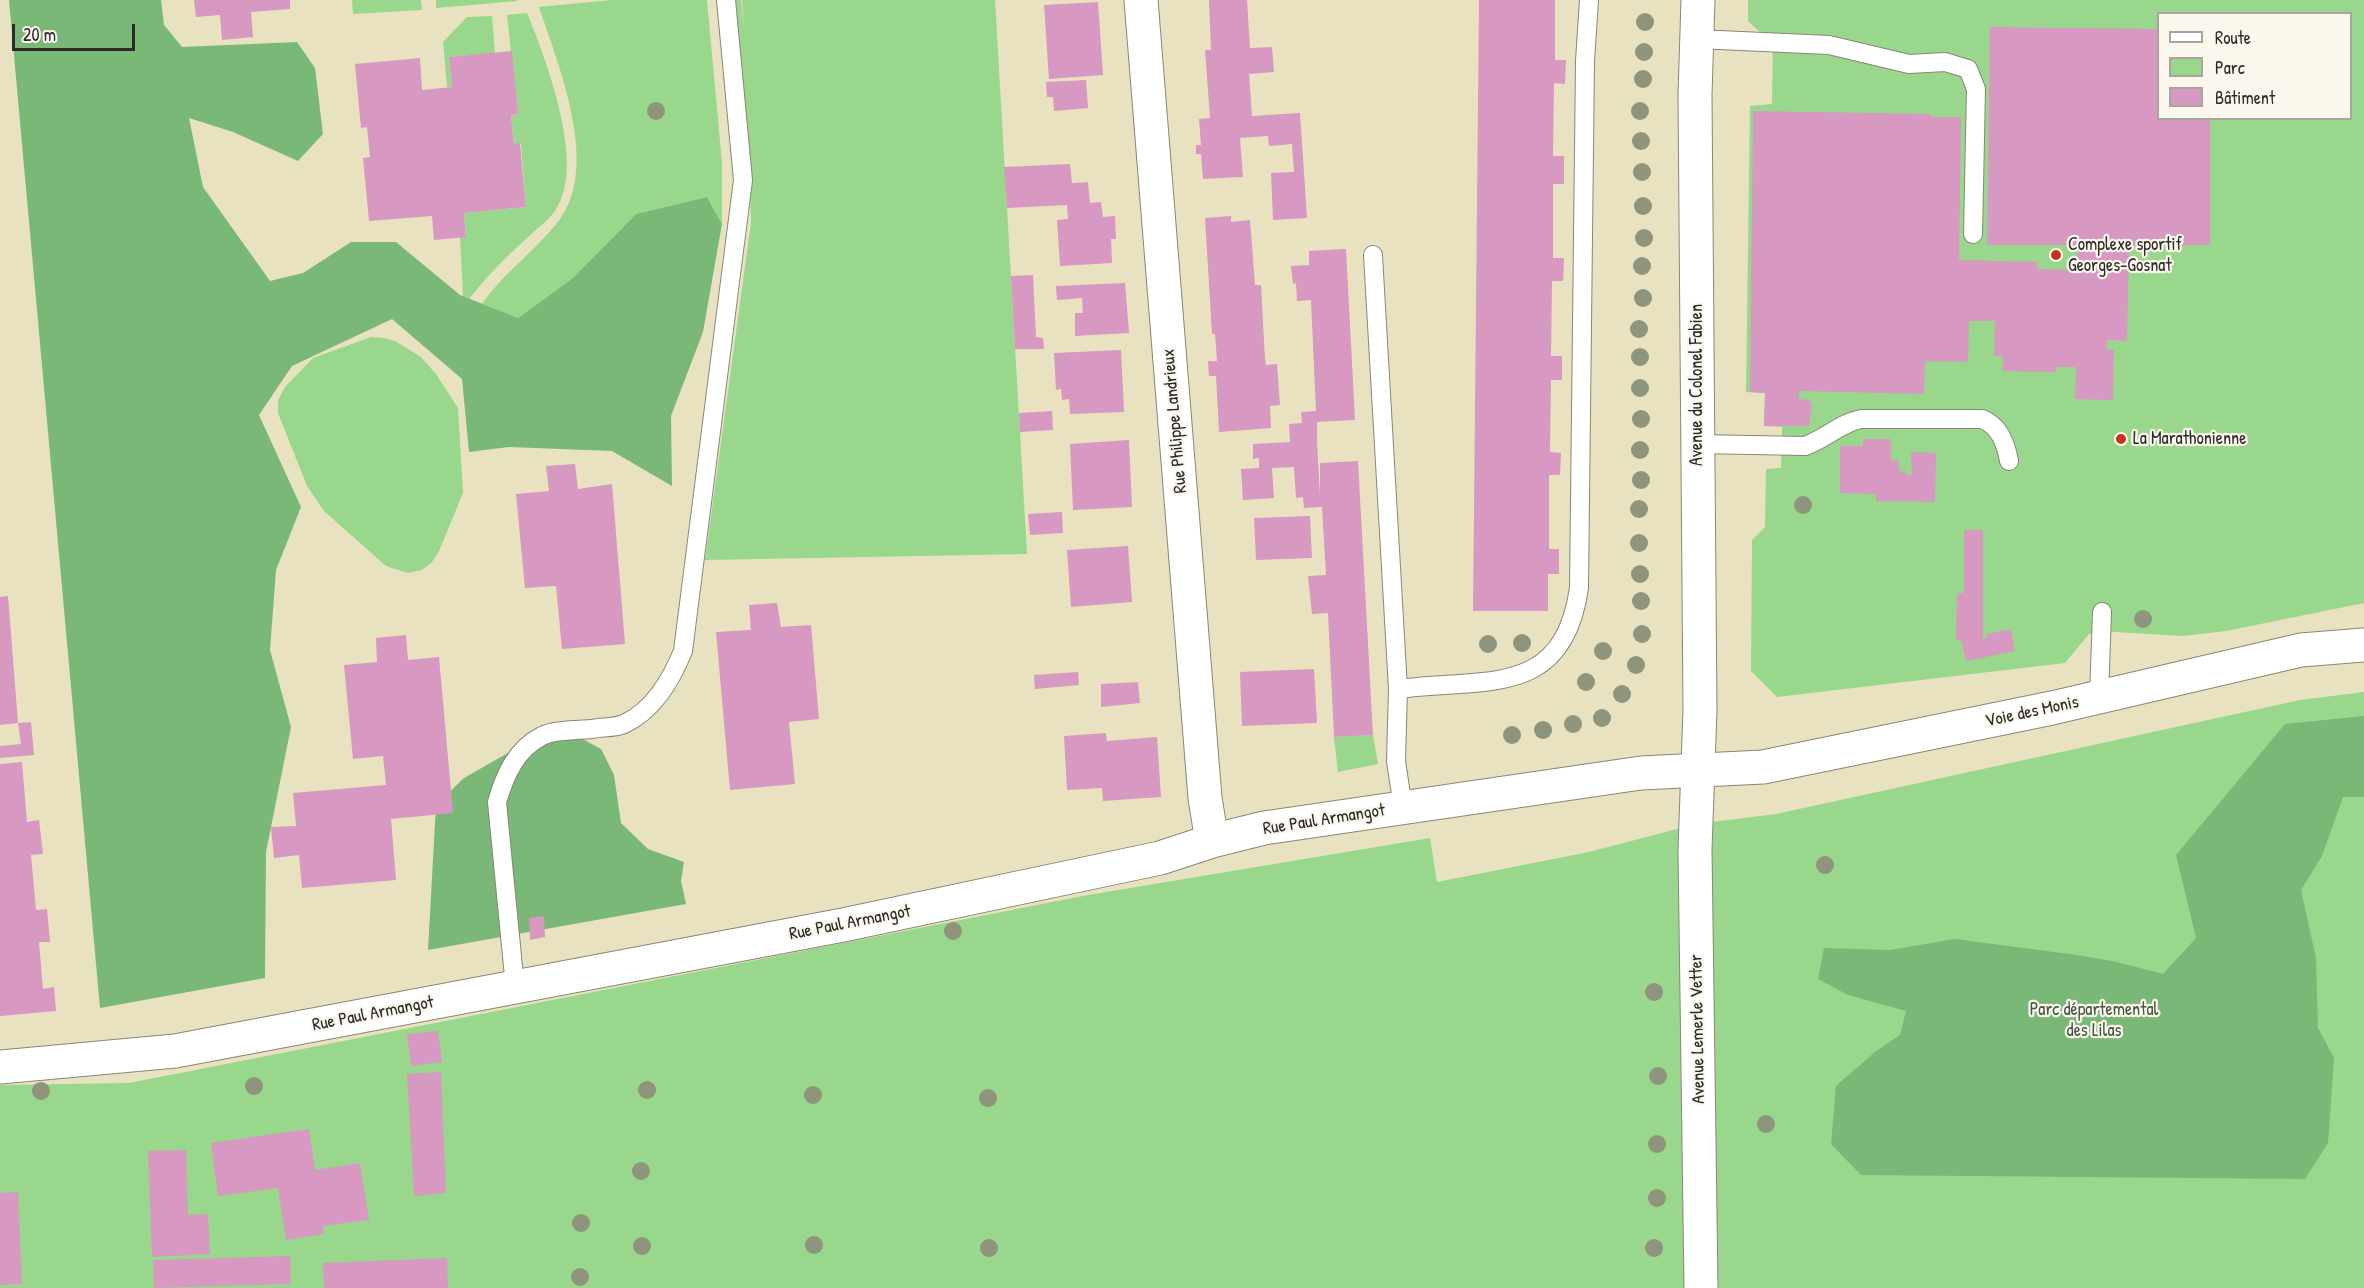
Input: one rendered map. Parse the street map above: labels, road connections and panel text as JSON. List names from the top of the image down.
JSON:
{
  "streets": {
    "street": [
      "Avenue du Colonel Fabien",
      "Rue Philippe Landrieux",
      "Voie des Monis",
      "Rue Paul Armangot",
      "Avenue Lemerle Vetter"
    ]
  },
  "crossings": [
    ["Avenue du Colonel Fabien", "Voie des Monis"],
    ["Avenue du Colonel Fabien", "Rue Paul Armangot"],
    ["Avenue du Colonel Fabien", "Avenue Lemerle Vetter"],
    ["Rue Philippe Landrieux", "Rue Paul Armangot"],
    ["Voie des Monis", "Rue Paul Armangot"],
    ["Voie des Monis", "Avenue Lemerle Vetter"],
    ["Rue Paul Armangot", "Avenue Lemerle Vetter"]
  ],
  "parks": ["Parc départemental des Lilas"],
  "places": ["Complexe sportif Georges-Gosnat", "La Marathonienne"],
  "legend": ["Route", "Parc", "Bâtiment"],
  "scale_bar": "20 m"
}
